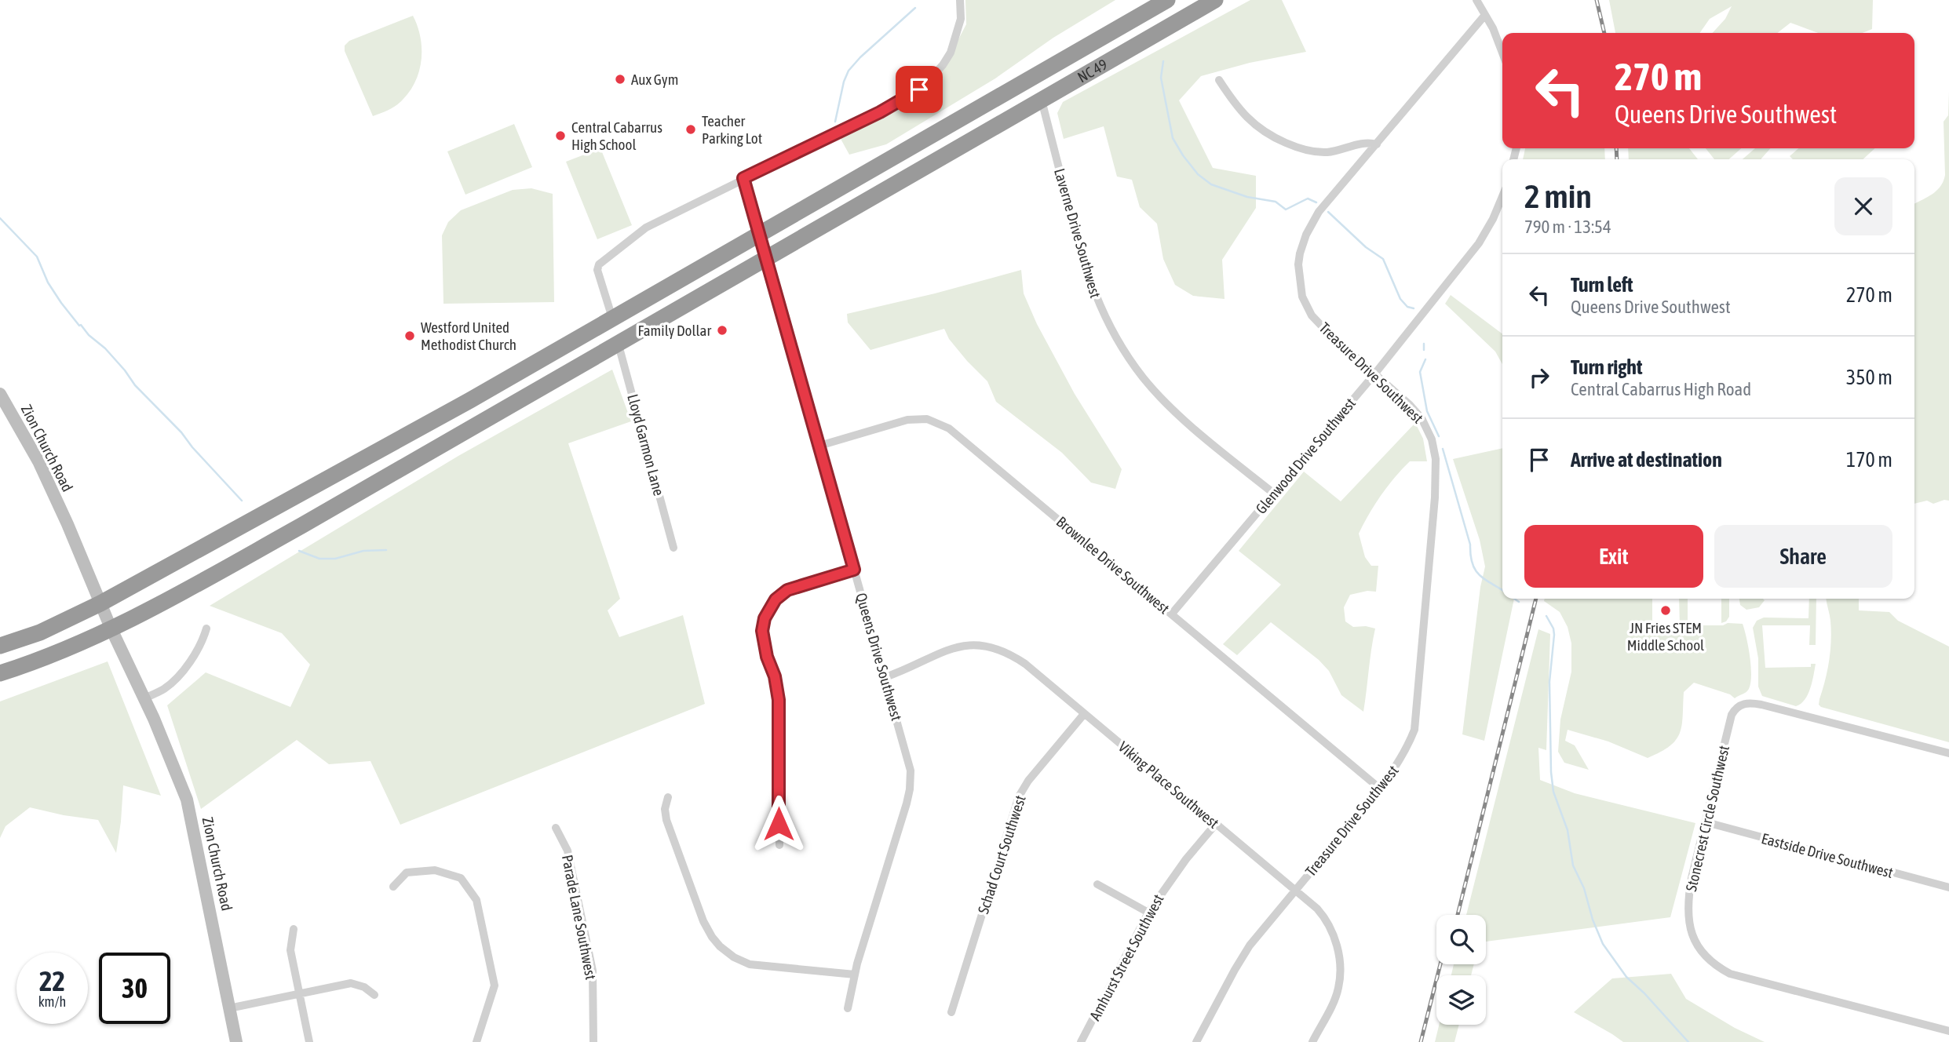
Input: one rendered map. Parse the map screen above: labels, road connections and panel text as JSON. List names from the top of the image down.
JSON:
{
  "streets": {
    "highway": ["NC 49"],
    "street": [
      "Laverne Drive Southwest",
      "Treasure Drive Southwest",
      "Lloyd Garmon Lane",
      "Zion Church Road",
      "Glenwood Drive Southwest",
      "Brownlee Drive Southwest",
      "Queens Drive Southwest",
      "Viking Place Southwest",
      "Stonecrest Circle Southwest",
      "Schad Court Southwest",
      "Eastside Drive Southwest",
      "Parade Lane Southwest",
      "Amhurst Street Southwest"
    ]
  },
  "crossings": [
    ["NC 49", "Laverne Drive Southwest"],
    ["NC 49", "Lloyd Garmon Lane"],
    ["NC 49", "Zion Church Road"],
    ["NC 49", "Queens Drive Southwest"],
    ["Laverne Drive Southwest", "Glenwood Drive Southwest"],
    ["Treasure Drive Southwest", "Glenwood Drive Southwest"],
    ["Treasure Drive Southwest", "Brownlee Drive Southwest"],
    ["Treasure Drive Southwest", "Viking Place Southwest"],
    ["Glenwood Drive Southwest", "Brownlee Drive Southwest"],
    ["Brownlee Drive Southwest", "Queens Drive Southwest"],
    ["Queens Drive Southwest", "Viking Place Southwest"],
    ["Viking Place Southwest", "Schad Court Southwest"],
    ["Viking Place Southwest", "Amhurst Street Southwest"],
    ["Stonecrest Circle Southwest", "Eastside Drive Southwest"]
  ],
  "places": [
    "Aux Gym",
    "Teacher Parking Lot",
    "Central Cabarrus High School",
    "Family Dollar",
    "Westford United Methodist Church",
    "JN Fries STEM Middle School"
  ],
  "page": {
    "turn": ["270 m", "Queens Drive Southwest"],
    "heading": ["2 min", "790 m · 13:54"],
    "list": [
      {
        "name": "Turn left",
        "note": "Queens Drive Southwest",
        "value": "270 m"
      },
      {
        "name": "Turn right",
        "note": "Central Cabarrus High Road",
        "value": "350 m"
      },
      {
        "name": "Arrive at destination",
        "value": "170 m"
      }
    ],
    "buttons": ["Exit", "Share"],
    "speed": "22 km/h",
    "limit": "30"
  }
}
